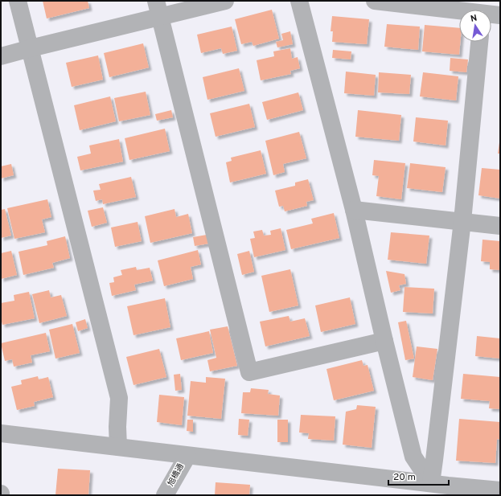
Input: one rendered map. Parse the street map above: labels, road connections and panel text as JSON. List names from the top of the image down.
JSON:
{
  "streets": {
    "street": ["旭橋通"]
  },
  "scale_bar": "20 m",
  "north": "top"
}
